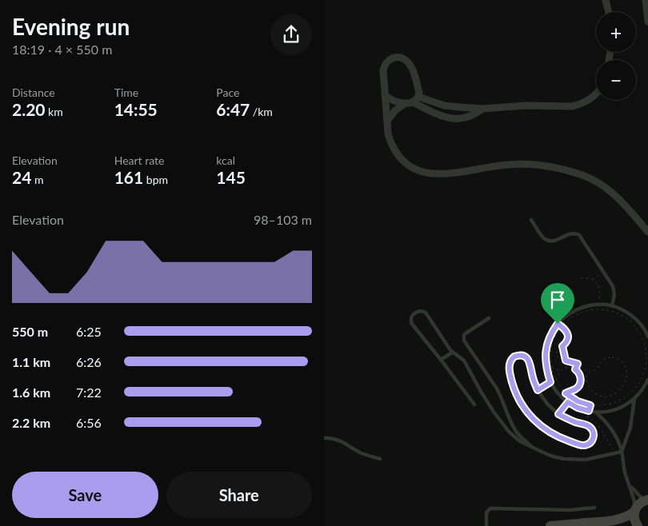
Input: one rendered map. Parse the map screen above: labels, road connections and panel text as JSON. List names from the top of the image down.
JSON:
{
  "page": {
    "heading": ["Evening run", "18:19 · 4 × 550 m"],
    "map_buttons": ["+", "−"],
    "stats": [
      ["Distance", "2.20 km"],
      ["Time", "14:55"],
      ["Pace", "6:47 /km"],
      ["Elevation", "24 m"],
      ["Heart rate", "161 bpm"],
      ["kcal", "145"]
    ],
    "chart": ["Elevation", "98–103 m"],
    "list": [
      {
        "name": "550 m",
        "note": "6:25"
      },
      {
        "name": "1.1 km",
        "note": "6:26"
      },
      {
        "name": "1.6 km",
        "note": "7:22"
      },
      {
        "name": "2.2 km",
        "note": "6:56"
      }
    ],
    "buttons": ["Save", "Share"]
  }
}
